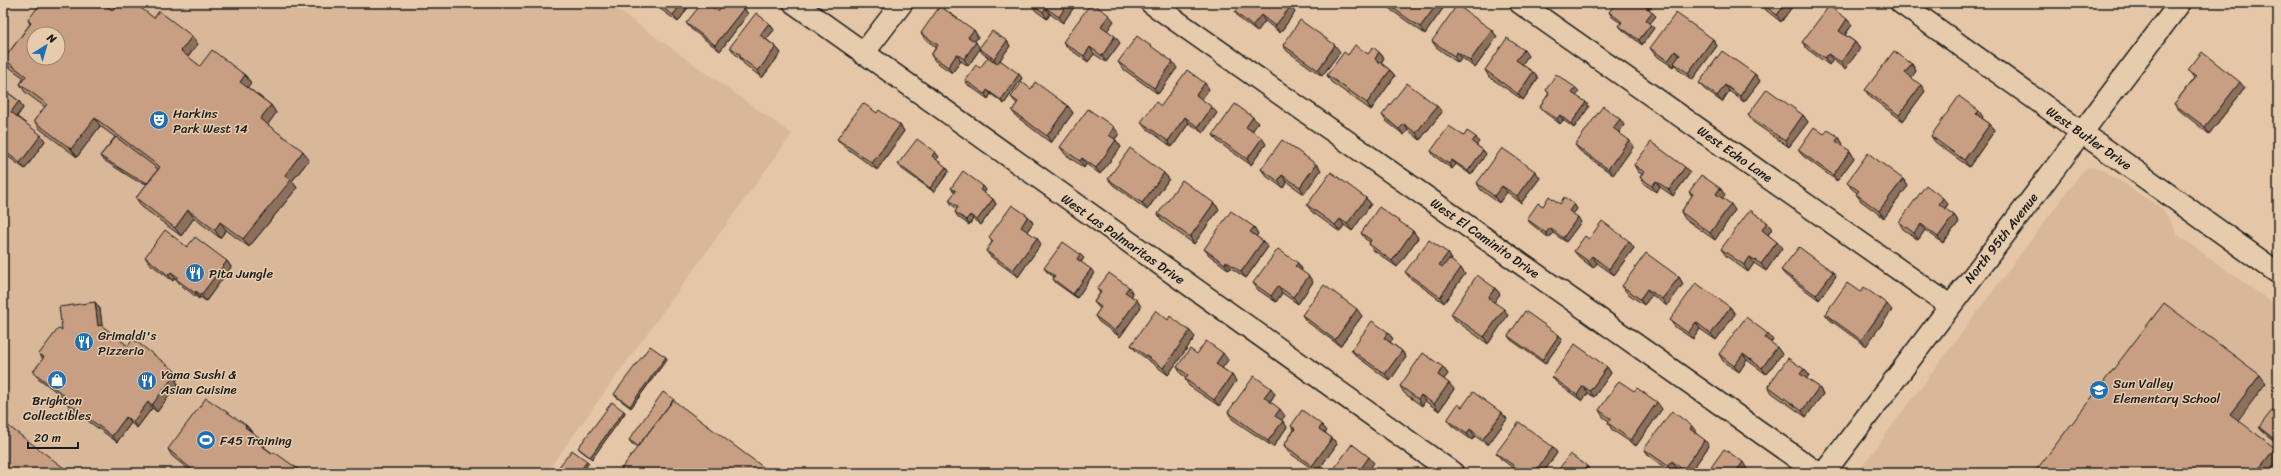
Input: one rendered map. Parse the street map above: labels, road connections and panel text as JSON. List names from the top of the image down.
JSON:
{
  "streets": {
    "street": [
      "West Butler Drive",
      "West Echo Lane",
      "West El Caminito Drive",
      "North 95th Avenue",
      "West Las Palmaritas Drive"
    ]
  },
  "crossings": [
    ["West Butler Drive", "North 95th Avenue"],
    ["West Echo Lane", "North 95th Avenue"]
  ],
  "places": {
    "theatre": ["Harkins Park West 14"],
    "restaurant": ["Pita Jungle", "Grimaldi's Pizzeria", "Yama Sushi & Asian Cuisine"],
    "shop": ["Brighton Collectibles"],
    "school or university": ["Sun Valley Elementary School"],
    "sports": ["F45 Training"]
  },
  "scale_bar": "20 m",
  "north": "top right"
}
